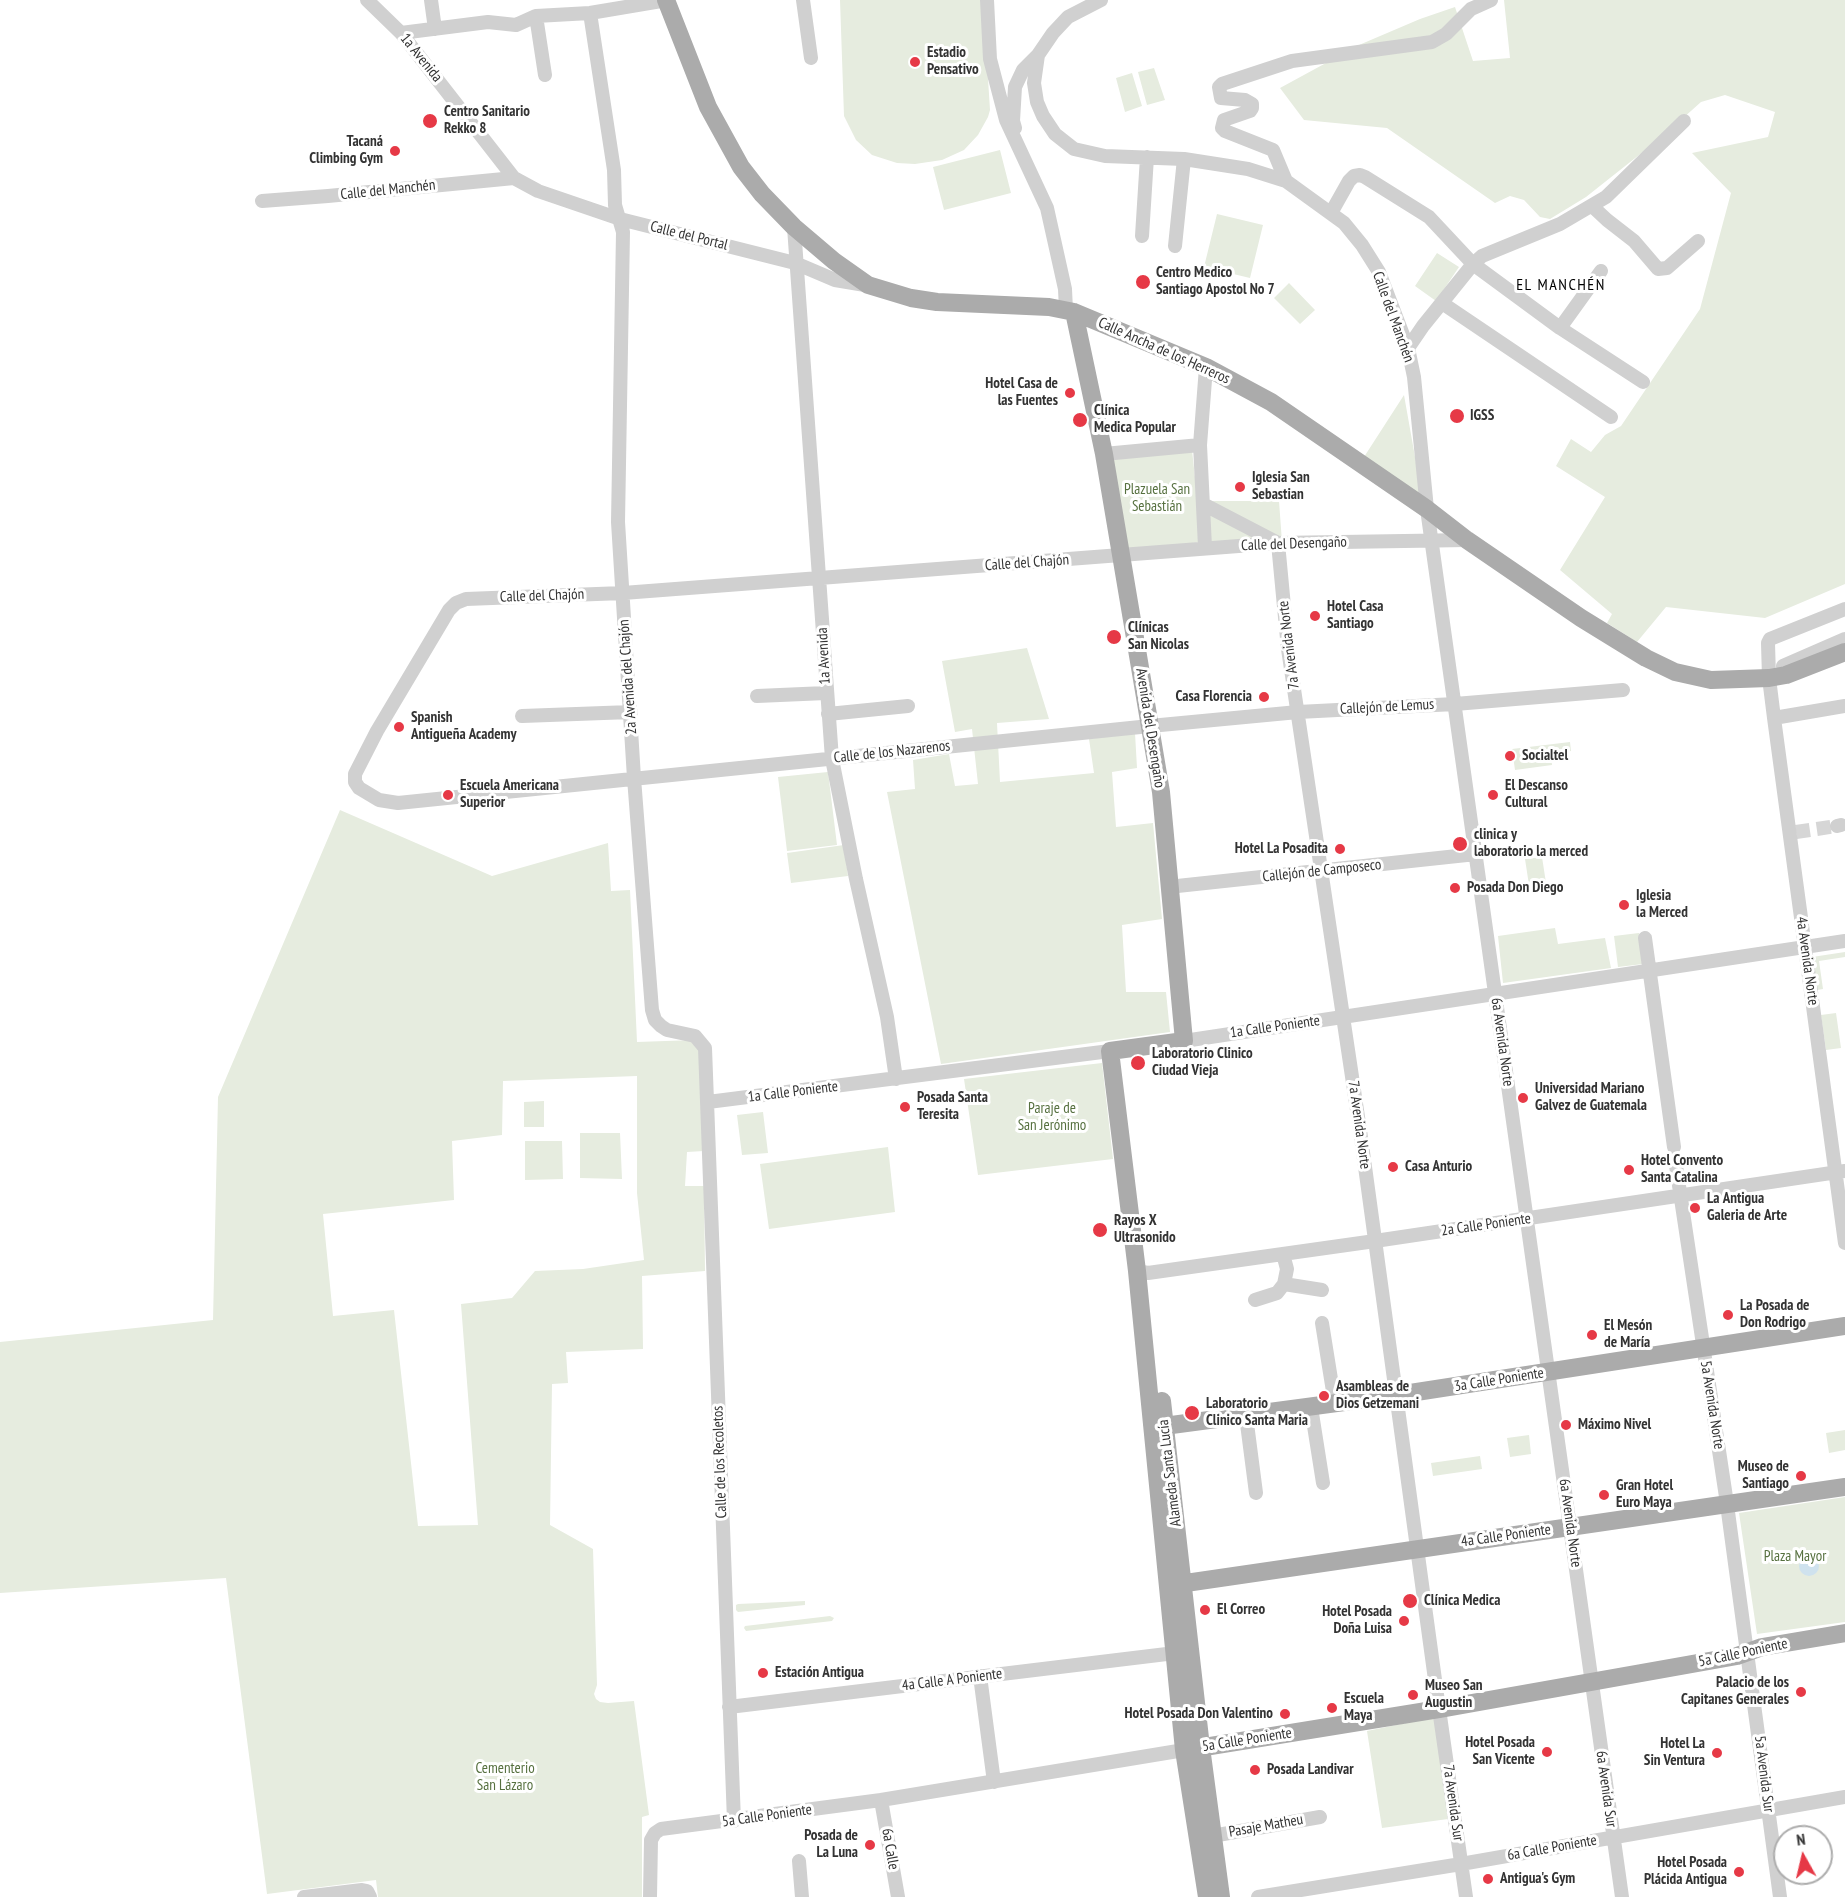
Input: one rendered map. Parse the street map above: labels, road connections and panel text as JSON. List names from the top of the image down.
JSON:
{
  "streets": {
    "main road": [
      "Calle Ancha de los Herreros",
      "Avenida del Desengaño",
      "1a Calle Poniente",
      "3a Calle Poniente",
      "Alameda Santa Lucía",
      "4a Calle Poniente",
      "5a Calle Poniente"
    ],
    "street": [
      "1a Avenida",
      "Calle del Manchén",
      "Calle del Portal",
      "Calle del Desengaño",
      "Calle del Chajón",
      "7a Avenida Norte",
      "2a Avenida del Chajón",
      "Callejón de Lemus",
      "Calle de los Nazarenos",
      "Callejón de Camposeco",
      "4a Avenida Norte",
      "6a Avenida Norte",
      "2a Calle Poniente",
      "5a Avenida Norte",
      "Calle de los Recoletos",
      "4a Calle A Poniente",
      "5a Avenida Sur",
      "6a Avenida Sur",
      "7a Avenida Sur",
      "Pasaje Matheu",
      "6a Calle Poniente",
      "6a Calle"
    ]
  },
  "crossings": [
    ["1a Avenida", "Calle del Manchén"],
    ["1a Avenida", "Calle del Portal"],
    ["1a Avenida", "Calle Ancha de los Herreros"],
    ["1a Avenida", "Calle del Chajón"],
    ["1a Avenida", "Calle de los Nazarenos"],
    ["1a Avenida", "1a Calle Poniente"],
    ["Calle del Manchén", "Calle del Portal"],
    ["Calle del Manchén", "Calle Ancha de los Herreros"],
    ["Calle del Manchén", "6a Avenida Norte"],
    ["Calle del Portal", "Calle Ancha de los Herreros"],
    ["Calle del Portal", "2a Avenida del Chajón"],
    ["Calle Ancha de los Herreros", "Avenida del Desengaño"],
    ["Calle Ancha de los Herreros", "6a Avenida Norte"],
    ["Calle del Desengaño", "Calle del Chajón"],
    ["Calle del Desengaño", "7a Avenida Norte"],
    ["Calle del Desengaño", "Avenida del Desengaño"],
    ["Calle del Desengaño", "6a Avenida Norte"],
    ["Calle del Chajón", "2a Avenida del Chajón"],
    ["Calle del Chajón", "Avenida del Desengaño"],
    ["Calle del Chajón", "Calle de los Nazarenos"],
    ["7a Avenida Norte", "Callejón de Lemus"],
    ["7a Avenida Norte", "Callejón de Camposeco"],
    ["7a Avenida Norte", "1a Calle Poniente"],
    ["7a Avenida Norte", "2a Calle Poniente"],
    ["7a Avenida Norte", "3a Calle Poniente"],
    ["7a Avenida Norte", "4a Calle Poniente"],
    ["7a Avenida Norte", "5a Calle Poniente"],
    ["7a Avenida Norte", "7a Avenida Sur"],
    ["2a Avenida del Chajón", "Calle de los Nazarenos"],
    ["2a Avenida del Chajón", "1a Calle Poniente"],
    ["2a Avenida del Chajón", "Calle de los Recoletos"],
    ["Callejón de Lemus", "Avenida del Desengaño"],
    ["Callejón de Lemus", "Calle de los Nazarenos"],
    ["Callejón de Lemus", "6a Avenida Norte"],
    ["Avenida del Desengaño", "Calle de los Nazarenos"],
    ["Avenida del Desengaño", "Callejón de Camposeco"],
    ["Avenida del Desengaño", "1a Calle Poniente"],
    ["Callejón de Camposeco", "6a Avenida Norte"],
    ["4a Avenida Norte", "1a Calle Poniente"],
    ["4a Avenida Norte", "2a Calle Poniente"],
    ["1a Calle Poniente", "6a Avenida Norte"],
    ["1a Calle Poniente", "5a Avenida Norte"],
    ["1a Calle Poniente", "Calle de los Recoletos"],
    ["1a Calle Poniente", "Alameda Santa Lucía"],
    ["6a Avenida Norte", "2a Calle Poniente"],
    ["6a Avenida Norte", "3a Calle Poniente"],
    ["6a Avenida Norte", "4a Calle Poniente"],
    ["6a Avenida Norte", "5a Calle Poniente"],
    ["6a Avenida Norte", "6a Avenida Sur"],
    ["2a Calle Poniente", "5a Avenida Norte"],
    ["2a Calle Poniente", "Alameda Santa Lucía"],
    ["3a Calle Poniente", "5a Avenida Norte"],
    ["3a Calle Poniente", "Alameda Santa Lucía"],
    ["5a Avenida Norte", "4a Calle Poniente"],
    ["5a Avenida Norte", "5a Calle Poniente"],
    ["5a Avenida Norte", "5a Avenida Sur"],
    ["Calle de los Recoletos", "5a Calle Poniente"],
    ["Calle de los Recoletos", "4a Calle A Poniente"],
    ["Alameda Santa Lucía", "4a Calle Poniente"],
    ["Alameda Santa Lucía", "5a Calle Poniente"],
    ["Alameda Santa Lucía", "4a Calle A Poniente"],
    ["Alameda Santa Lucía", "Pasaje Matheu"],
    ["5a Calle Poniente", "5a Avenida Sur"],
    ["5a Calle Poniente", "6a Avenida Sur"],
    ["5a Calle Poniente", "7a Avenida Sur"],
    ["5a Calle Poniente", "6a Calle"],
    ["5a Avenida Sur", "6a Calle Poniente"],
    ["6a Avenida Sur", "6a Calle Poniente"],
    ["7a Avenida Sur", "6a Calle Poniente"]
  ],
  "districts": ["EL MANCHÉN"],
  "parks": [
    "Plazuela San Sebastián",
    "Paraje de San Jerónimo",
    "Plaza Mayor",
    "Cementerio San Lázaro"
  ],
  "places": [
    "Estadio Pensativo",
    "Centro Sanitario Rekko 8",
    "Tacaná Climbing Gym",
    "Centro Medico Santiago Apostol No 7",
    "Hotel Casa de las Fuentes",
    "IGSS",
    "Clínica Medica Popular",
    "Iglesia San Sebastian",
    "Hotel Casa Santiago",
    "Clínicas San Nicolas",
    "Casa Florencia",
    "Spanish Antigueña Academy",
    "Socialtel",
    "Escuela Americana Superior",
    "El Descanso Cultural",
    "clinica y laboratorio la merced",
    "Hotel La Posadita",
    "Posada Don Diego",
    "Iglesia la Merced",
    "Laboratorio Clinico Ciudad Vieja",
    "Universidad Mariano Galvez de Guatemala",
    "Posada Santa Teresita",
    "Casa Anturio",
    "Hotel Convento Santa Catalina",
    "La Antigua Galeria de Arte",
    "Rayos X Ultrasonido",
    "La Posada de Don Rodrigo",
    "El Mesón de María",
    "Asambleas de Dios Getzemani",
    "Laboratorio Clinico Santa Maria",
    "Máximo Nivel",
    "Museo de Santiago",
    "Gran Hotel Euro Maya",
    "Clínica Medica",
    "El Correo",
    "Hotel Posada Doña Luisa",
    "Estación Antigua",
    "Palacio de los Capitanes Generales",
    "Museo San Augustin",
    "Escuela Maya",
    "Hotel Posada Don Valentino",
    "Hotel Posada San Vicente",
    "Hotel La Sin Ventura",
    "Posada Landivar",
    "Posada de La Luna",
    "Hotel Posada Plácida Antigua",
    "Antigua's Gym"
  ],
  "north": "top"
}
